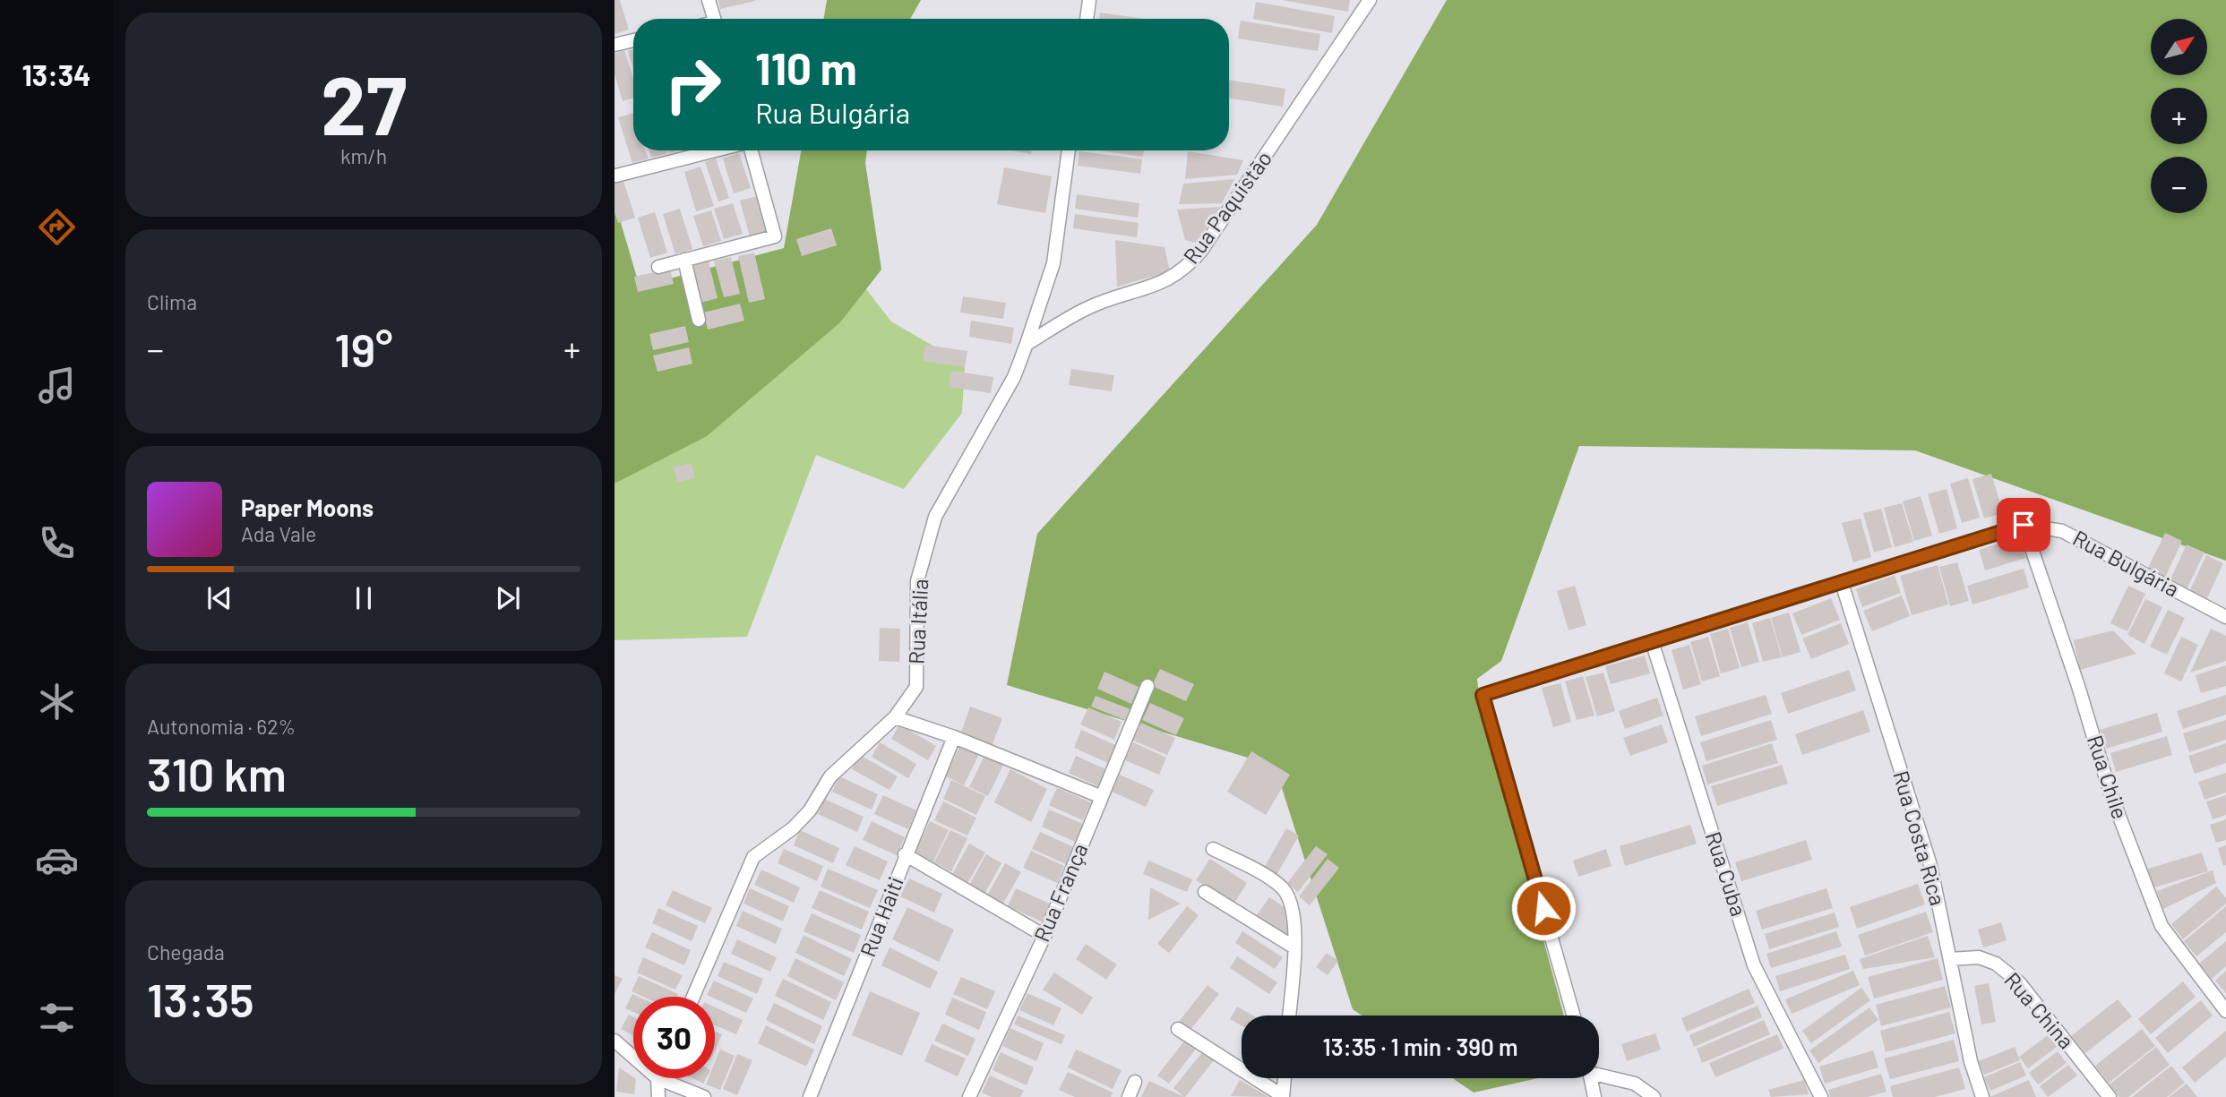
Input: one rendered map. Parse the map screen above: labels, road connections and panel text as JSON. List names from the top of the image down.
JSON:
{
  "streets": {
    "street": [
      "Rua Paquistão",
      "Rua Bulgária",
      "Rua Itália",
      "Rua Chile",
      "Rua Costa Rica",
      "Rua Cuba",
      "Rua França",
      "Rua Haiti",
      "Rua China"
    ]
  },
  "crossings": [
    ["Rua Paquistão", "Rua Itália"],
    ["Rua Bulgária", "Rua Chile"],
    ["Rua Bulgária", "Rua Costa Rica"],
    ["Rua Bulgária", "Rua Cuba"],
    ["Rua Costa Rica", "Rua China"]
  ],
  "north": "top right",
  "page": {
    "tabs": "13:34",
    "tile": [
      ["27", "km/h"],
      "Clima",
      ["Autonomia · 62%", "310 km"],
      ["Chegada", "13:35"]
    ],
    "map_buttons": ["+", "−"],
    "turn": ["110 m", "Rua Bulgária"],
    "heat": ["−", "19°", "+"],
    "song": ["Paper Moons", "Ada Vale"],
    "limit": "30",
    "trip": "13:35 · 1 min · 390 m"
  }
}
